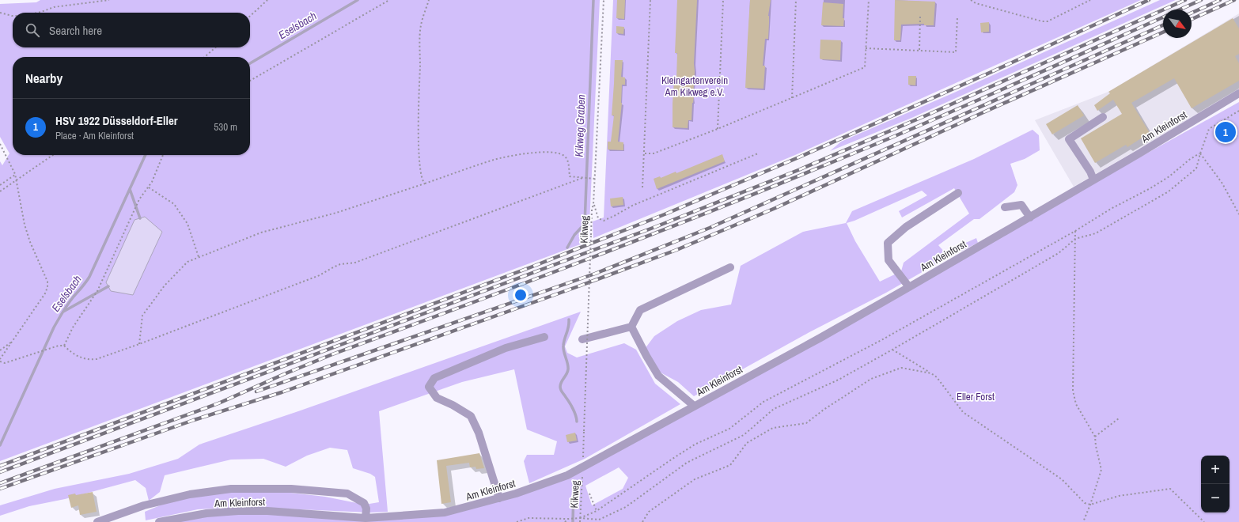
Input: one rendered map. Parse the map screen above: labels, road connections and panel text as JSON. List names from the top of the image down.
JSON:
{
  "streets": {
    "street": ["Am Kleinforst"],
    "path": ["Kikweg"]
  },
  "crossings": [
    ["Am Kleinforst", "Kikweg"]
  ],
  "water": ["Eselsbach", "Kikweg Graben"],
  "parks": ["Kleingartenverein Am Kikweg e.V.", "Eller Forst"],
  "north": "bottom right",
  "page": {
    "search": "Search here",
    "heading": "Nearby",
    "list": [
      {
        "mark": "1",
        "name": "HSV 1922 Düsseldorf-Eller",
        "note": "Place · Am Kleinforst",
        "value": "530 m"
      }
    ],
    "pins": "1",
    "map_buttons": ["+", "−"]
  }
}
